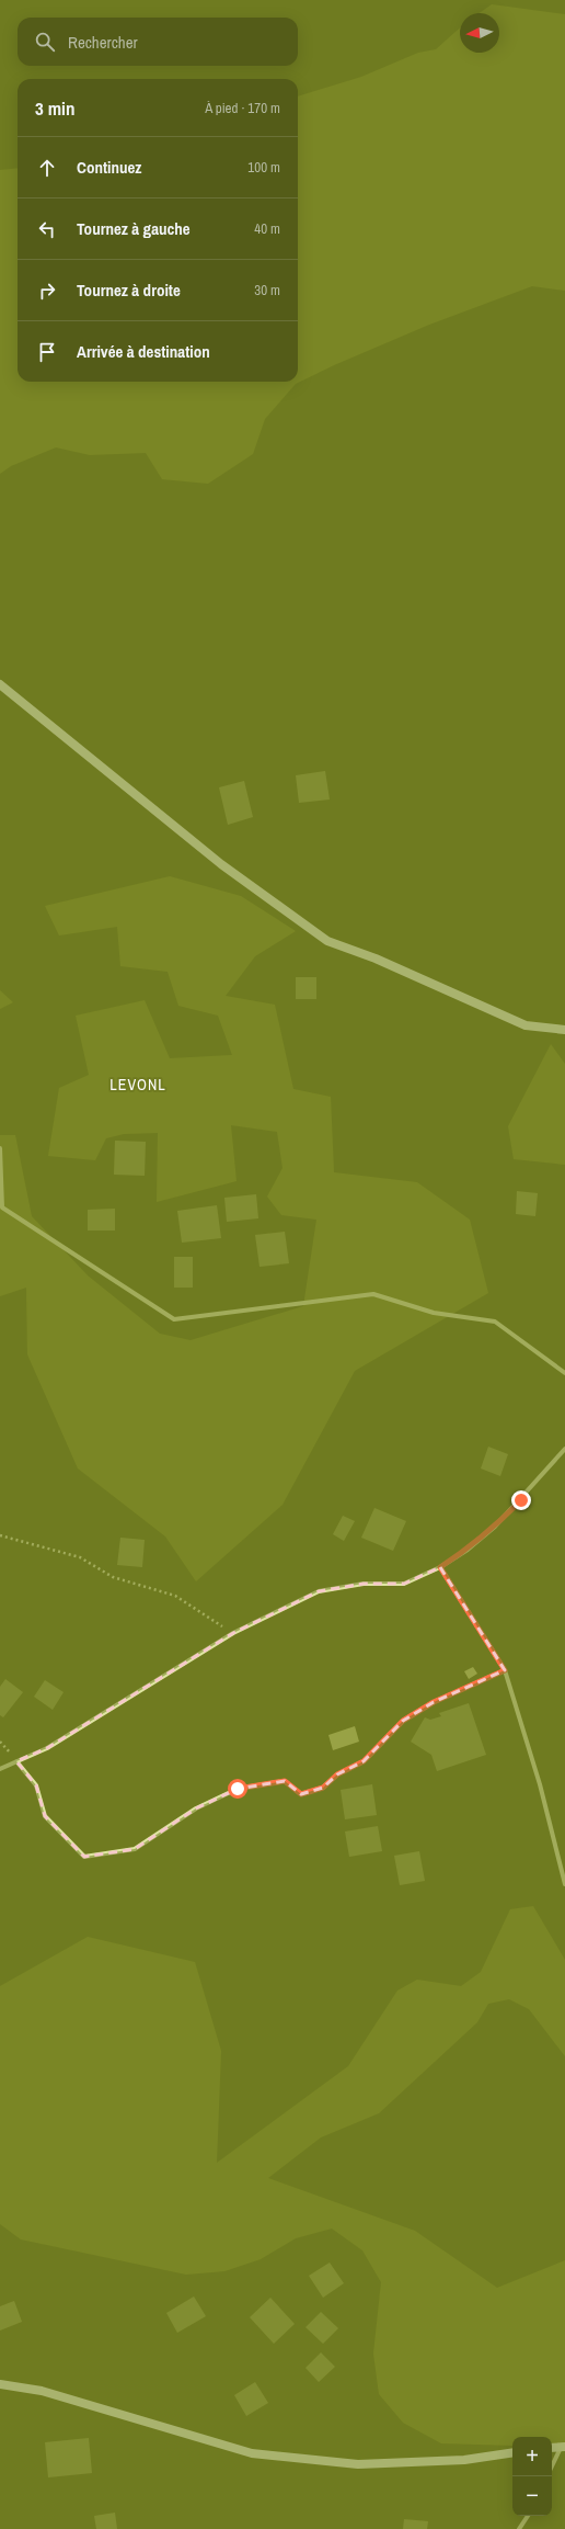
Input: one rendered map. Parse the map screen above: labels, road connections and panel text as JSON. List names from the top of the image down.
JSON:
{
  "districts": ["LEVONL"],
  "north": "left",
  "page": {
    "search": "Rechercher",
    "heading": ["3 min", "À pied · 170 m"],
    "list": [
      ["Continuez", "100 m"],
      ["Tournez à gauche", "40 m"],
      ["Tournez à droite", "30 m"],
      "Arrivée à destination"
    ],
    "map_buttons": ["+", "−"]
  }
}
